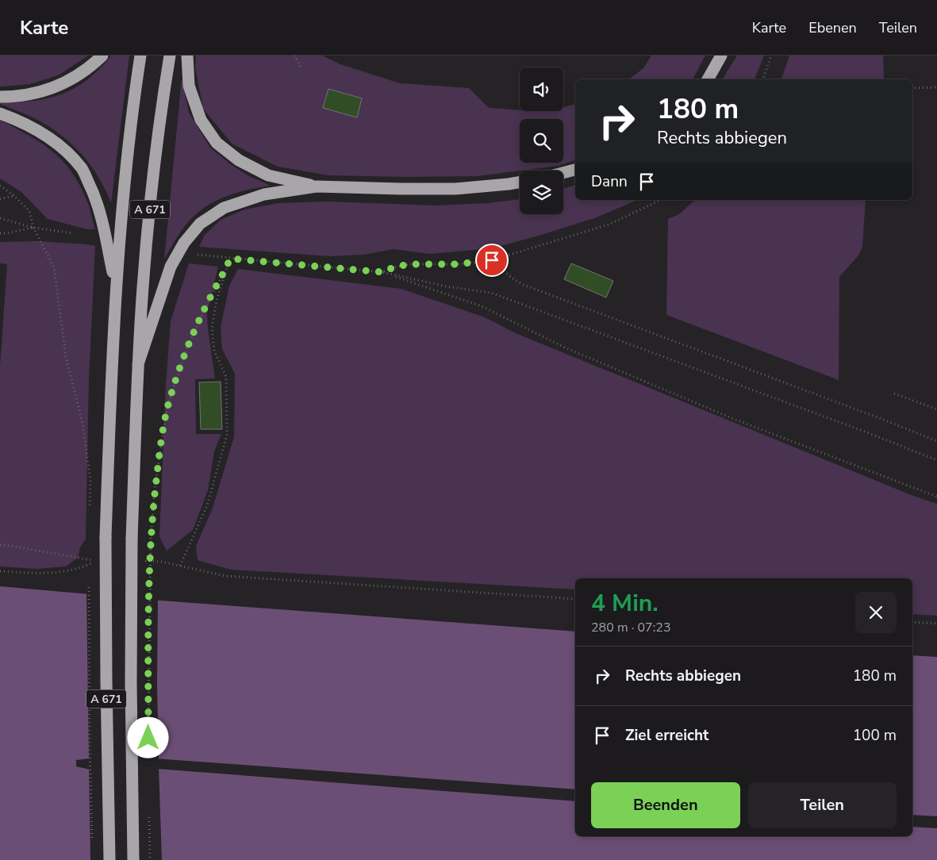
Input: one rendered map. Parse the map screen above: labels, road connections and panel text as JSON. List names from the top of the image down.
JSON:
{
  "streets": {
    "highway": ["A 671"]
  },
  "page": {
    "header": "Karte",
    "nav": ["Karte", "Ebenen", "Teilen"],
    "turn": ["180 m", "Rechts abbiegen"],
    "then": "Dann",
    "heading": ["4 Min.", "280 m · 07:23"],
    "list": [
      {
        "name": "Rechts abbiegen",
        "value": "180 m"
      },
      {
        "name": "Ziel erreicht",
        "value": "100 m"
      }
    ],
    "buttons": ["Beenden", "Teilen"]
  }
}
